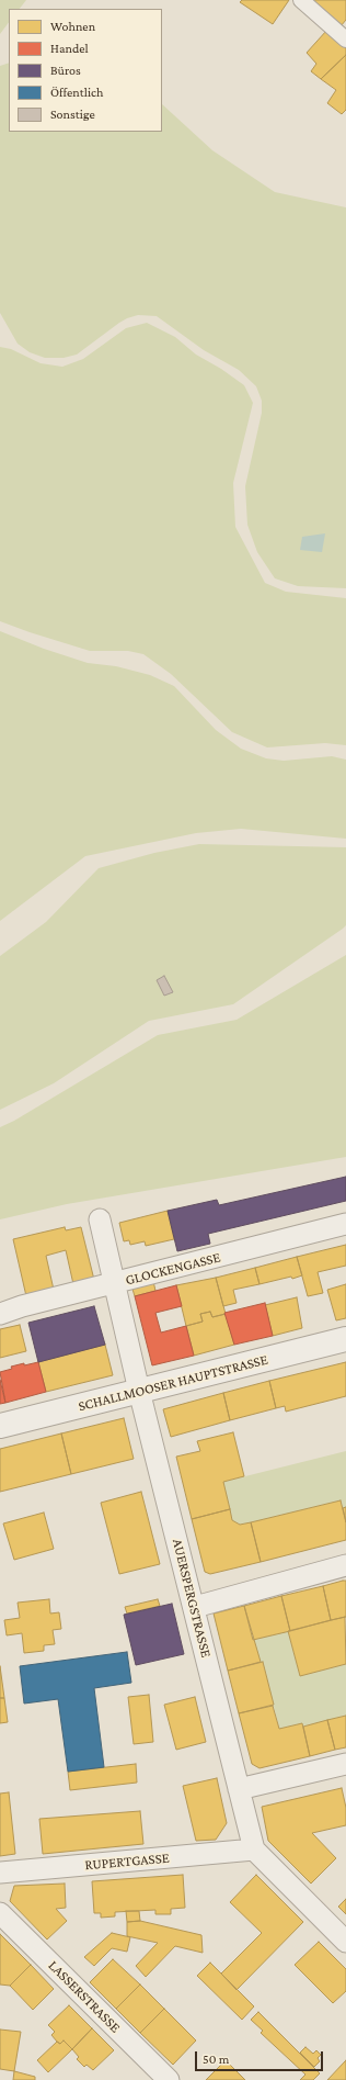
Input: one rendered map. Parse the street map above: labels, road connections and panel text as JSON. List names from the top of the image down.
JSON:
{
  "streets": {
    "street": [
      "GLOCKENGASSE",
      "SCHALLMOOSER HAUPTSTRASSE",
      "AUERSPERGSTRASSE",
      "RUPERTGASSE",
      "LASSERSTRASSE"
    ]
  },
  "crossings": [
    ["GLOCKENGASSE", "AUERSPERGSTRASSE"],
    ["SCHALLMOOSER HAUPTSTRASSE", "AUERSPERGSTRASSE"],
    ["AUERSPERGSTRASSE", "RUPERTGASSE"]
  ],
  "legend": [
    "Wohnen",
    "Handel",
    "Büros",
    "Öffentlich",
    "Sonstige"
  ],
  "scale_bar": "50 m"
}
